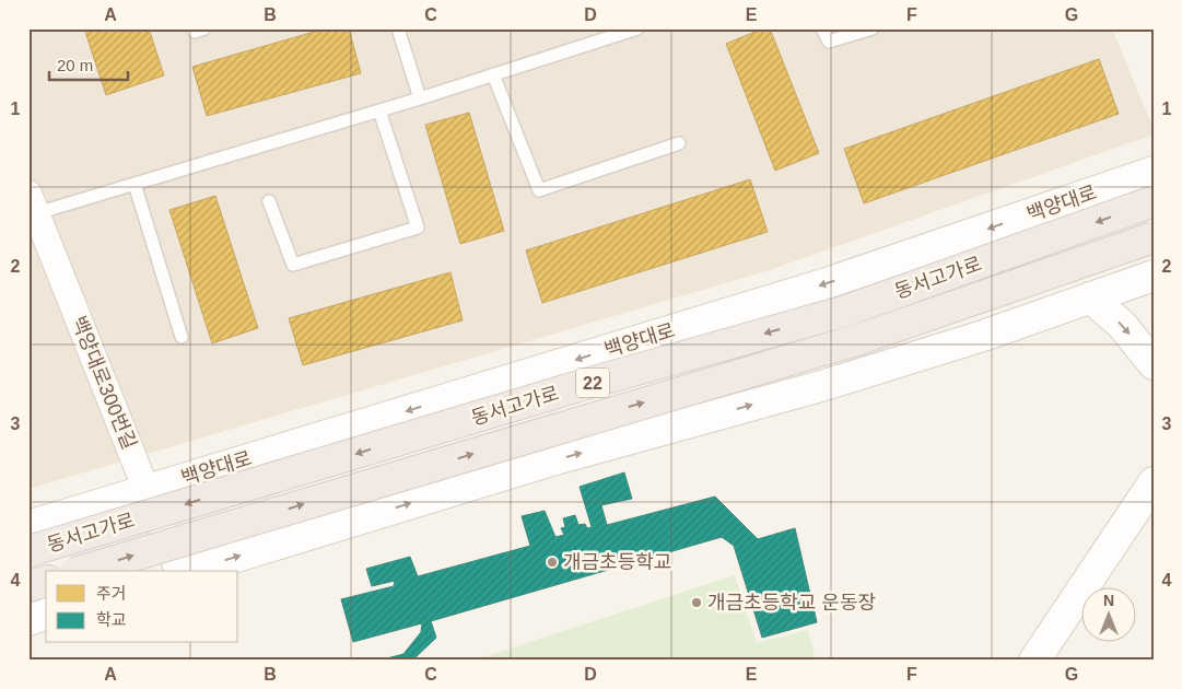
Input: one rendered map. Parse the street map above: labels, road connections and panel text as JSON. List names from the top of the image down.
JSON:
{
  "streets": {
    "highway": ["동서고가로", "22"],
    "main road": ["백양대로"],
    "street": ["백양대로300번길"]
  },
  "crossings": [
    ["백양대로", "백양대로300번길"]
  ],
  "places": ["개금초등학교", "개금초등학교 운동장"],
  "legend": ["주거", "학교"],
  "scale_bar": "20 m",
  "north": "top",
  "grid": {
    "columns": [
      "A",
      "B",
      "C",
      "D",
      "E",
      "F",
      "G"
    ],
    "rows": [
      "1",
      "2",
      "3",
      "4"
    ]
  }
}
